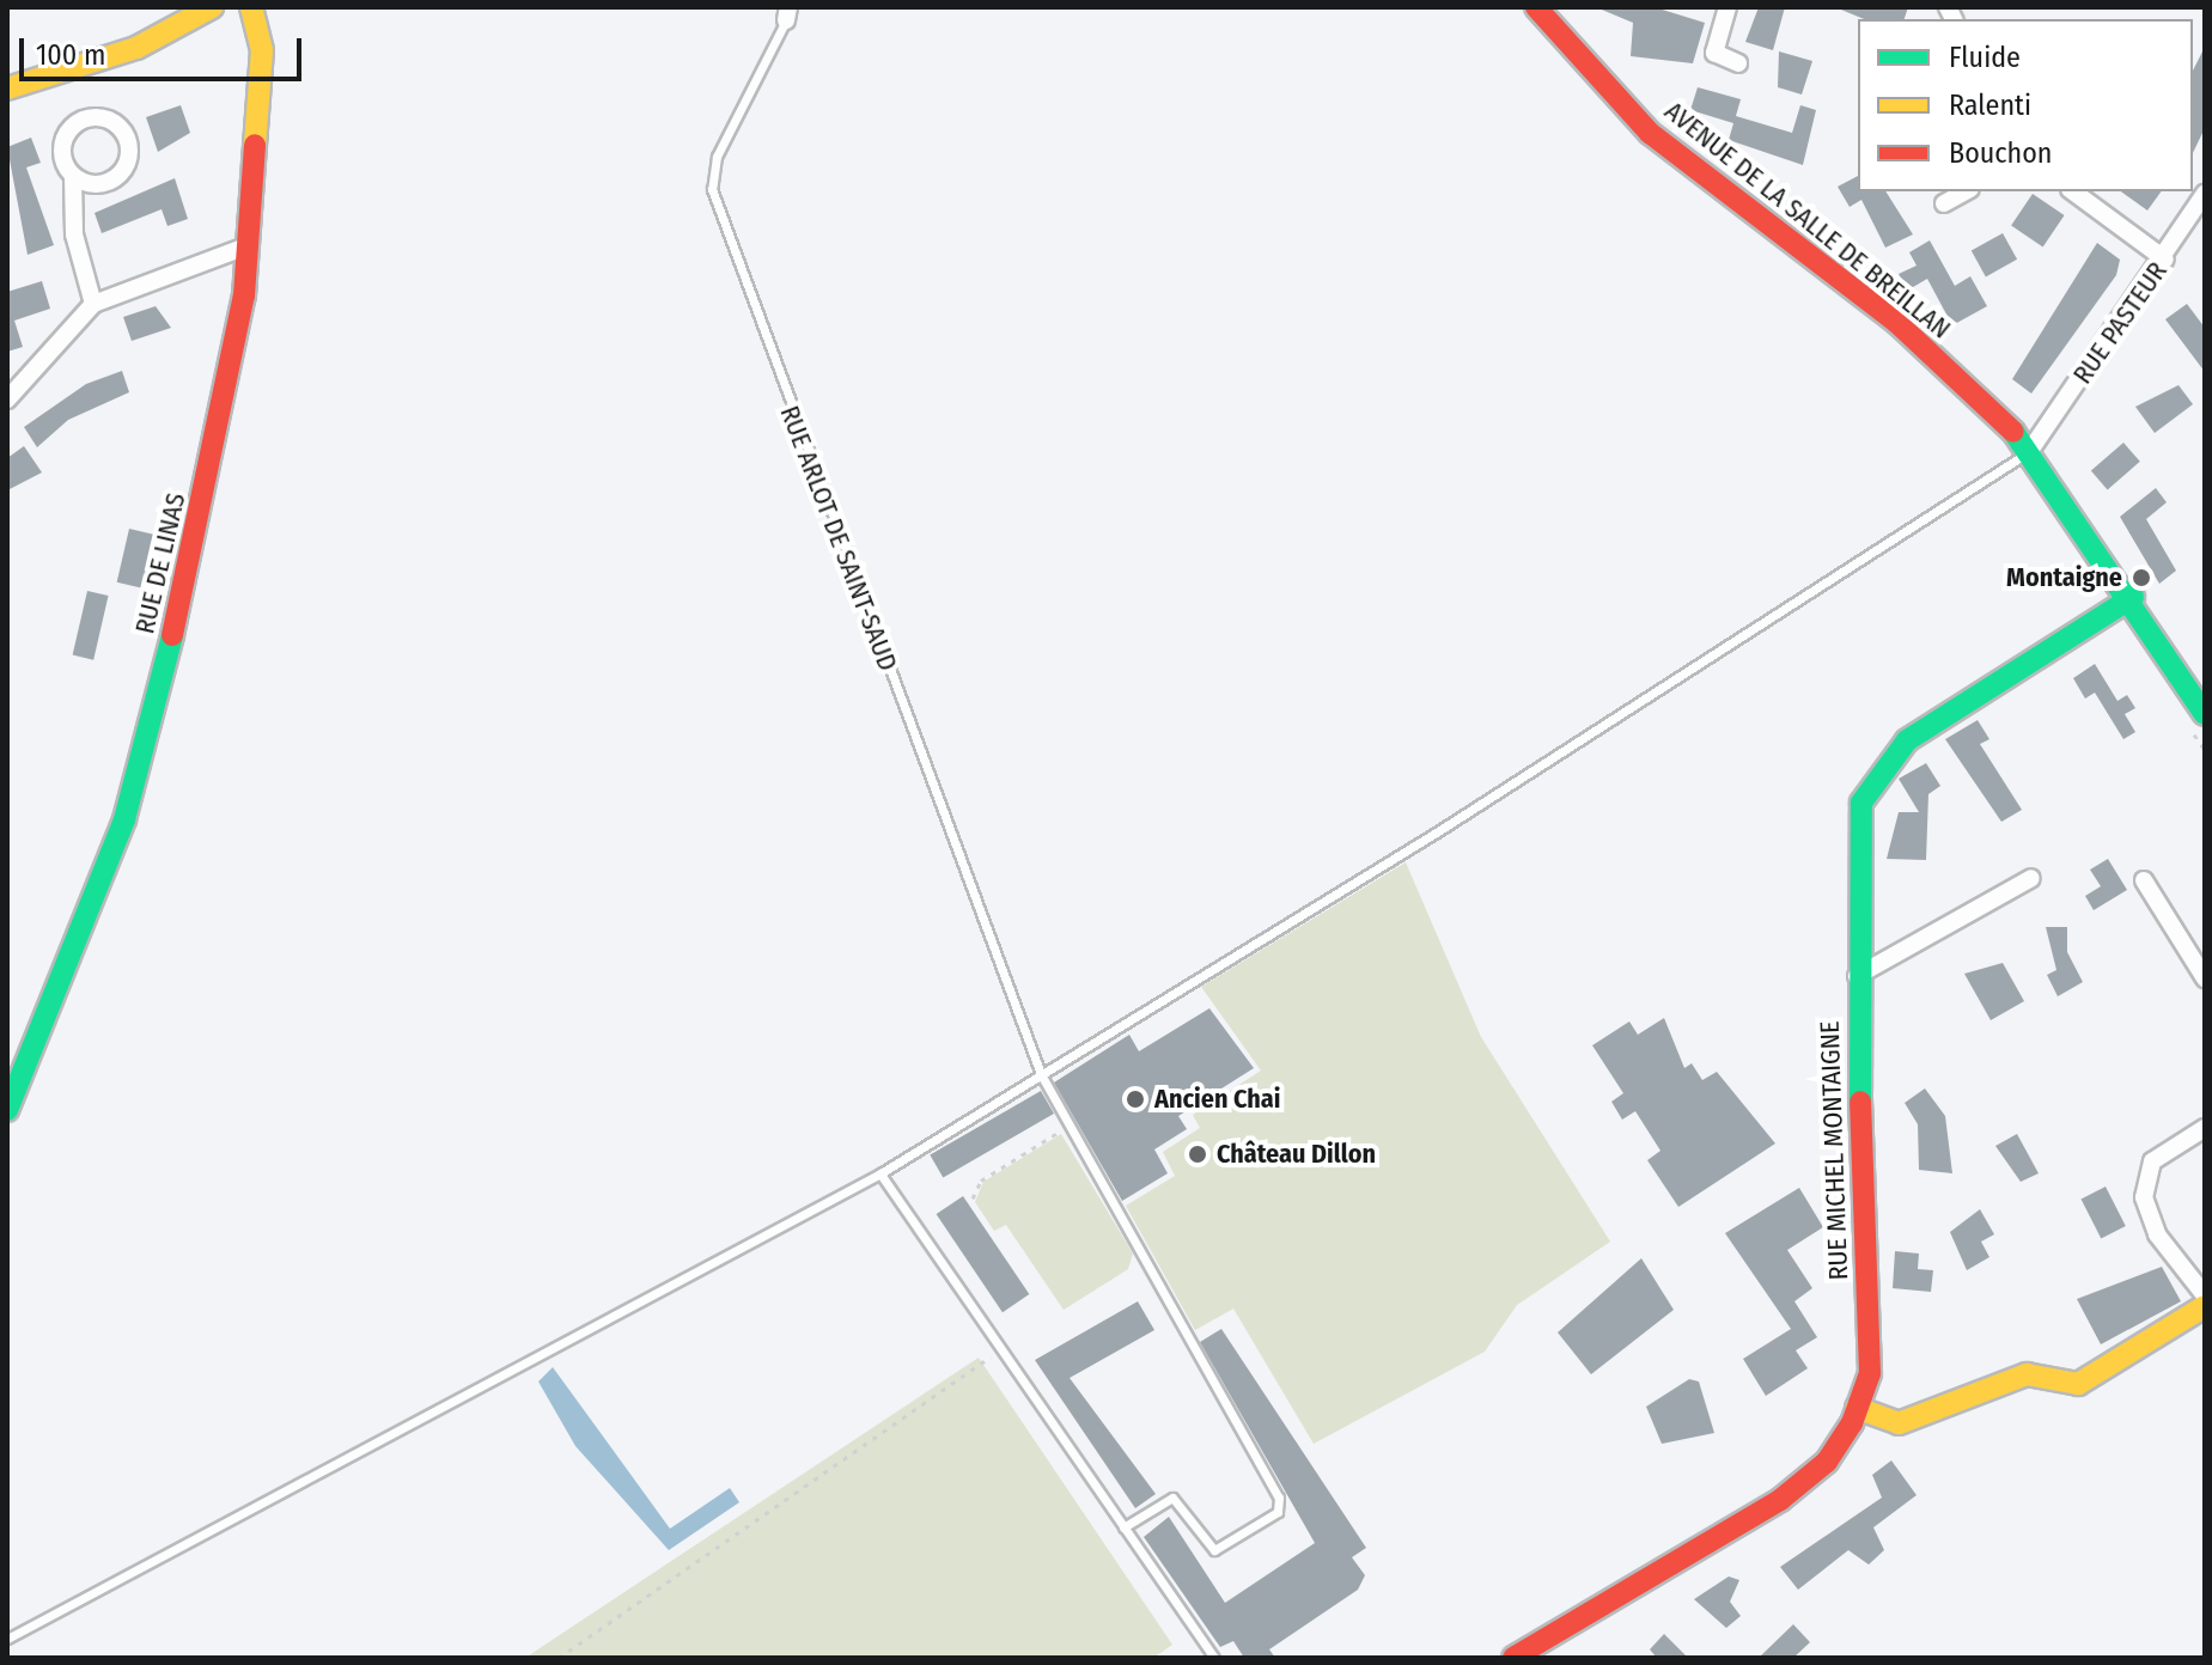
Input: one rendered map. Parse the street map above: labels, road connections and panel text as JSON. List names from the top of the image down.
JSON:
{
  "streets": {
    "street": [
      "AVENUE DE LA SALLE DE BREILLAN",
      "RUE PASTEUR",
      "RUE DE LINAS",
      "RUE MICHEL MONTAIGNE"
    ],
    "lane": ["RUE ARLOT DE SAINT-SAUD"]
  },
  "crossings": [
    ["AVENUE DE LA SALLE DE BREILLAN", "RUE PASTEUR"],
    ["AVENUE DE LA SALLE DE BREILLAN", "RUE MICHEL MONTAIGNE"]
  ],
  "places": ["Montaigne", "Ancien Chai", "Château Dillon"],
  "legend": ["Fluide", "Ralenti", "Bouchon"],
  "scale_bar": "100 m"
}
